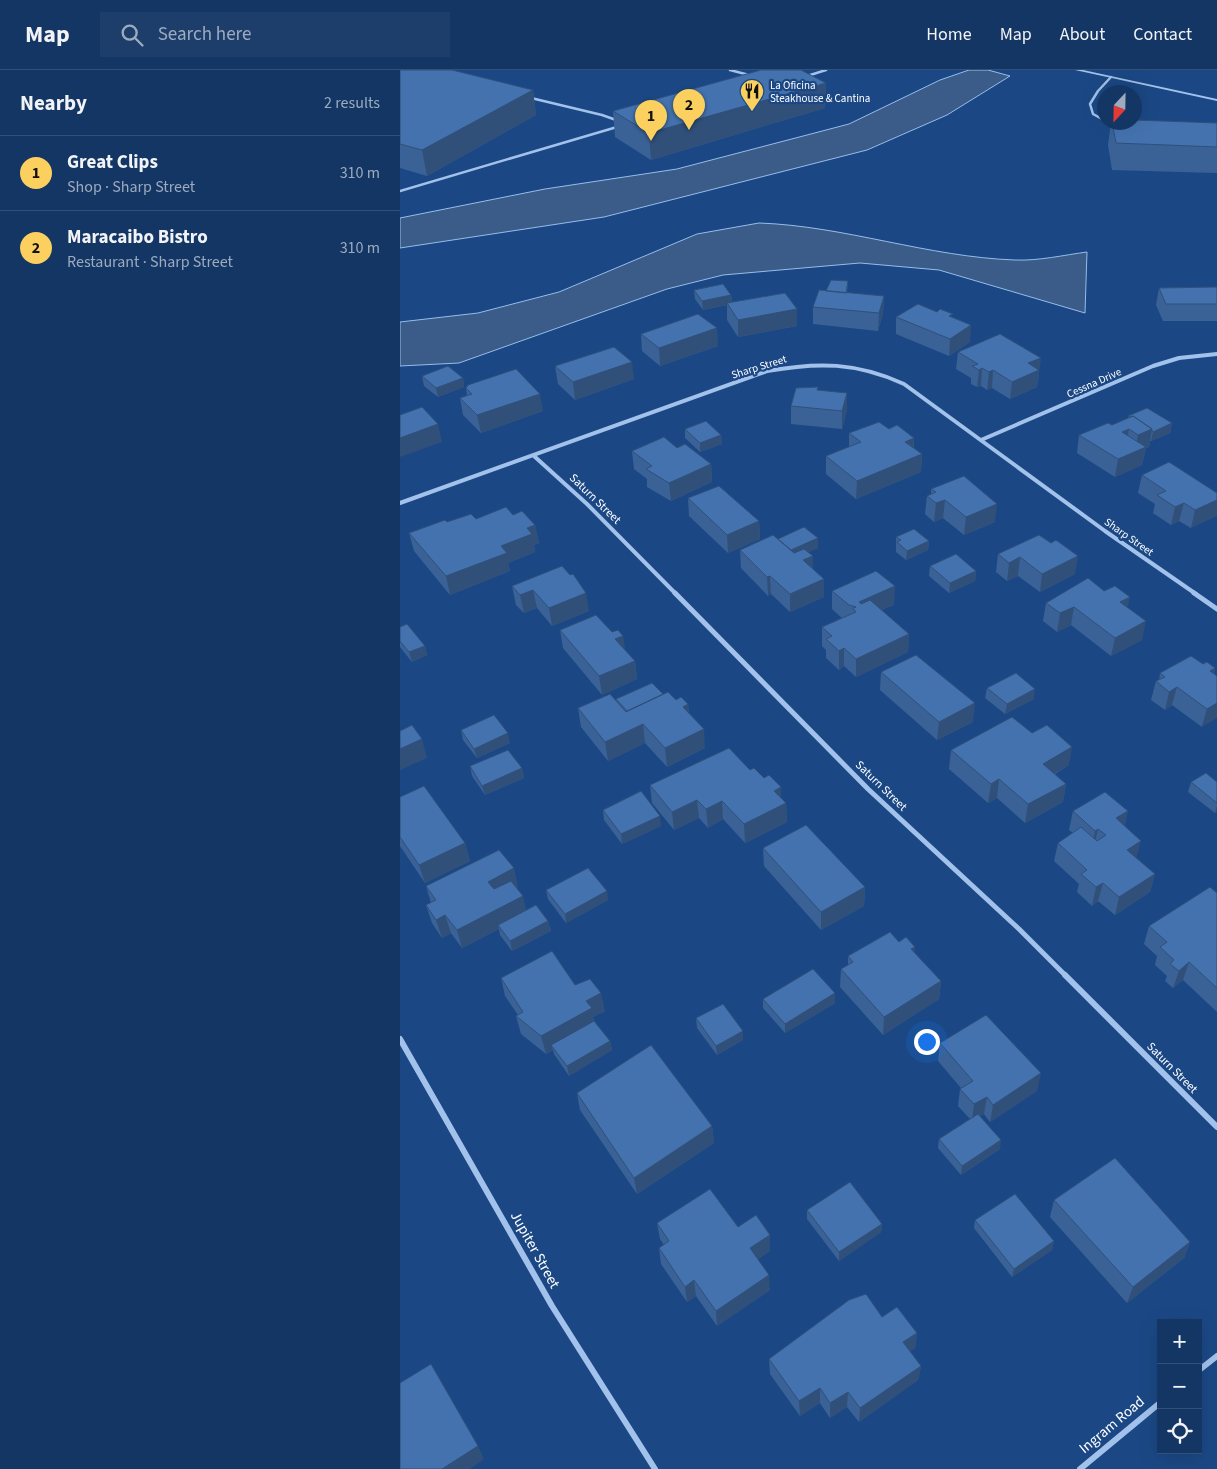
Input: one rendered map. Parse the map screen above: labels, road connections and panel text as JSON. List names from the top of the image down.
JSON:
{
  "streets": {
    "street": [
      "Sharp Street",
      "Cessna Drive",
      "Saturn Street",
      "Jupiter Street",
      "Ingram Road"
    ]
  },
  "crossings": [
    ["Sharp Street", "Cessna Drive"],
    ["Sharp Street", "Saturn Street"]
  ],
  "places": {
    "restaurant": ["La Oficina Steakhouse & Cantina"]
  },
  "north": "bottom",
  "page": {
    "header": "Map",
    "search": "Search here",
    "nav": [
      "Home",
      "Map",
      "About",
      "Contact"
    ],
    "heading": ["Nearby", "2 results"],
    "pins": ["2", "1"],
    "list": [
      {
        "mark": "1",
        "name": "Great Clips",
        "note": "Shop · Sharp Street",
        "value": "310 m"
      },
      {
        "mark": "2",
        "name": "Maracaibo Bistro",
        "note": "Restaurant · Sharp Street",
        "value": "310 m"
      }
    ],
    "map_buttons": ["+", "−"]
  }
}
